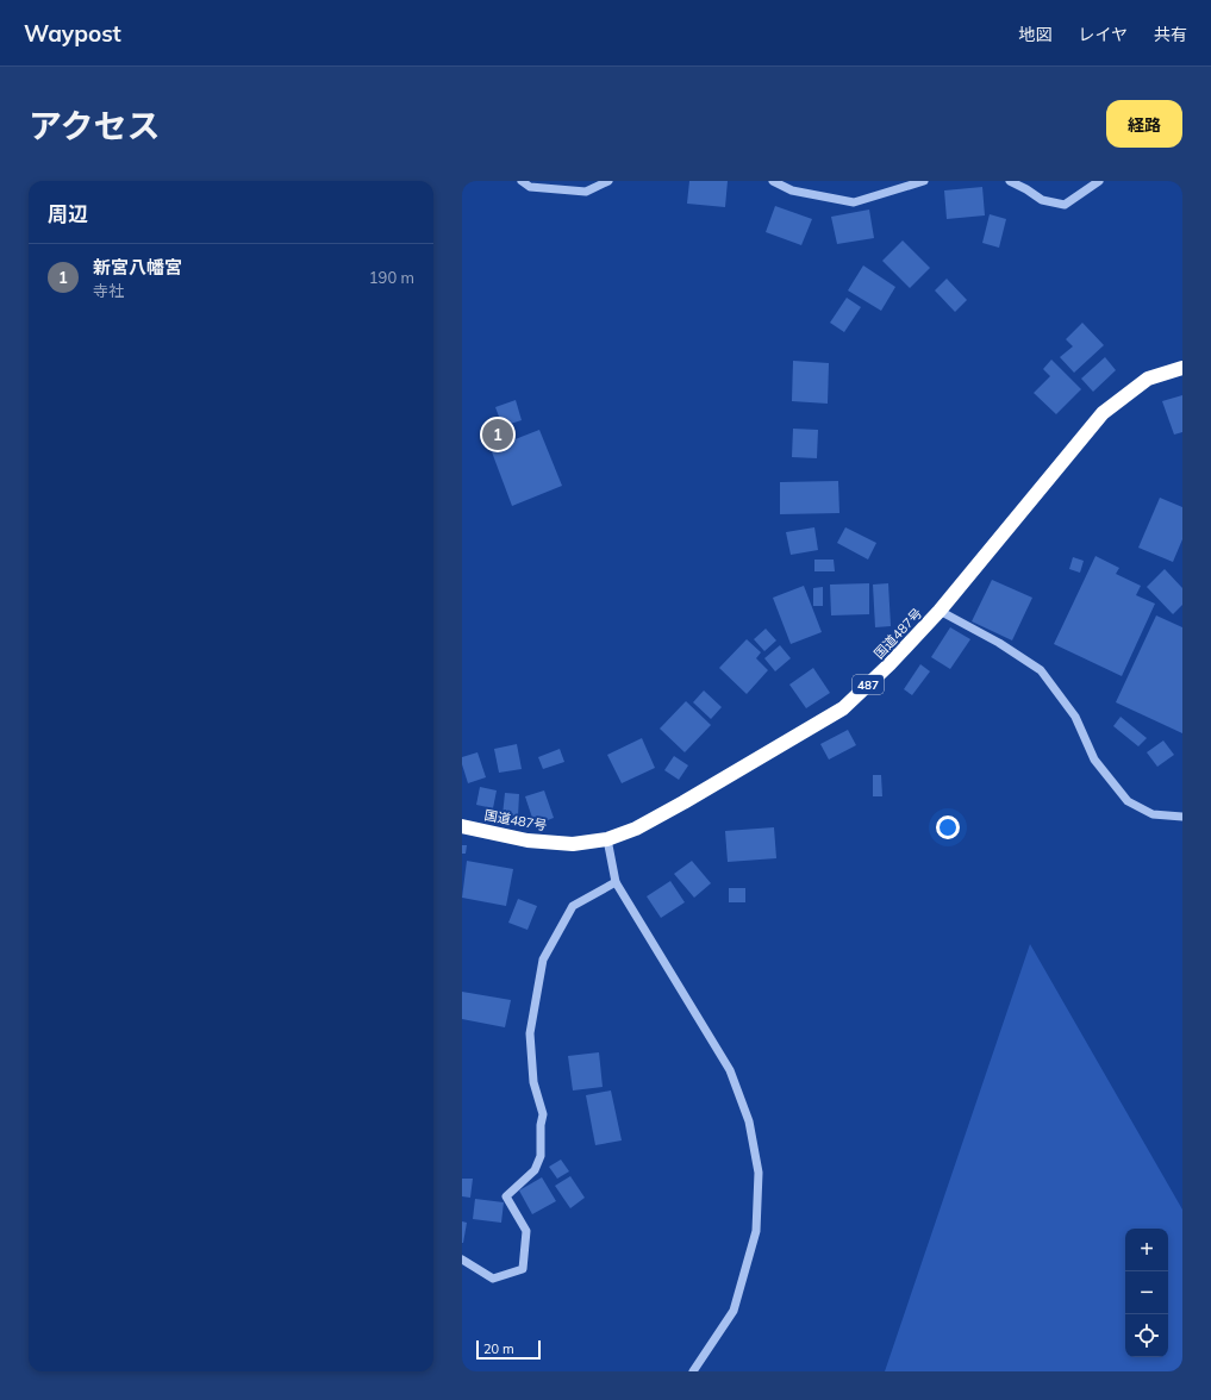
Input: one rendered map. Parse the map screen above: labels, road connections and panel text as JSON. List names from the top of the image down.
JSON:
{
  "streets": {
    "highway": ["国道487号", "487"]
  },
  "scale_bar": "20 m",
  "page": {
    "header": "Waypost",
    "nav": ["地図", "レイヤ", "共有"],
    "title": "アクセス",
    "buttons": "経路",
    "heading": "周辺",
    "list": [
      {
        "mark": "1",
        "name": "新宮八幡宮",
        "note": "寺社",
        "value": "190 m"
      }
    ],
    "pins": "1",
    "map_buttons": ["+", "−"],
    "scale": "20 m"
  }
}
